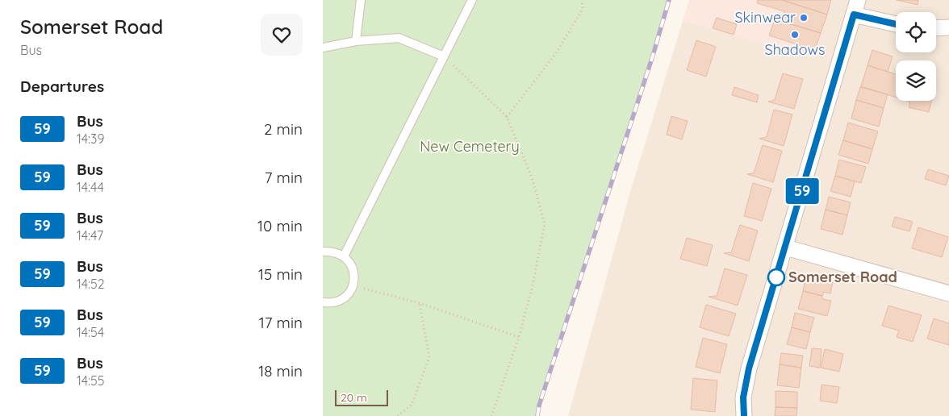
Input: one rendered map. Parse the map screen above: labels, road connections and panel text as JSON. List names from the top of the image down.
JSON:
{
  "parks": ["New Cemetery"],
  "places": ["Skinwear", "Shadows", "Somerset Road"],
  "lines": ["bus line 59"],
  "scale_bar": "20 m",
  "page": {
    "heading": [
      ["Somerset Road", "Bus"],
      "Departures"
    ],
    "on_map": "59",
    "list": [
      {
        "mark": "59",
        "name": "Bus",
        "note": "14:39",
        "value": "2 min"
      },
      {
        "mark": "59",
        "name": "Bus",
        "note": "14:44",
        "value": "7 min"
      },
      {
        "mark": "59",
        "name": "Bus",
        "note": "14:47",
        "value": "10 min"
      },
      {
        "mark": "59",
        "name": "Bus",
        "note": "14:52",
        "value": "15 min"
      },
      {
        "mark": "59",
        "name": "Bus",
        "note": "14:54",
        "value": "17 min"
      },
      {
        "mark": "59",
        "name": "Bus",
        "note": "14:55",
        "value": "18 min"
      }
    ],
    "scale": "20 m"
  }
}
